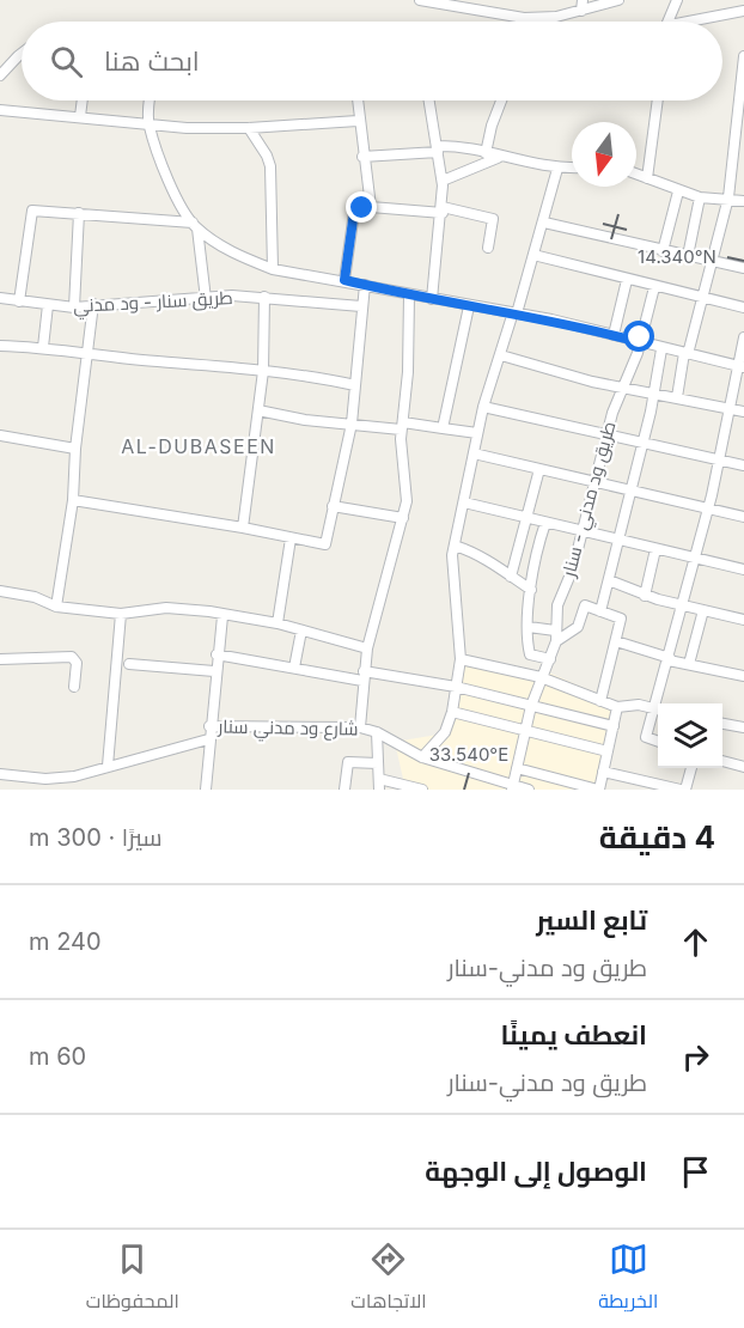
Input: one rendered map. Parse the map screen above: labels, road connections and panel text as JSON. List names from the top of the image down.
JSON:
{
  "streets": {
    "street": ["طريق سنار - ود مدني", "طريق ود مدني - سنار", "شارع ود مدني سنار"]
  },
  "crossings": [
    ["طريق ود مدني - سنار", "شارع ود مدني سنار"]
  ],
  "districts": ["AL-DUBASEEN"],
  "north": "bottom",
  "page": {
    "search": "ابحث هنا",
    "heading": ["4 دقيقة", "سيرًا · 300 m"],
    "list": [
      ["تابع السير", "طريق ود مدني-سنار", "240 m"],
      ["انعطف يمينًا", "طريق ود مدني-سنار", "60 m"],
      "الوصول إلى الوجهة"
    ],
    "nav": ["الخريطة", "الاتجاهات", "المحفوظات"]
  },
  "coordinates": ["14.340°N", "33.540°E"]
}
